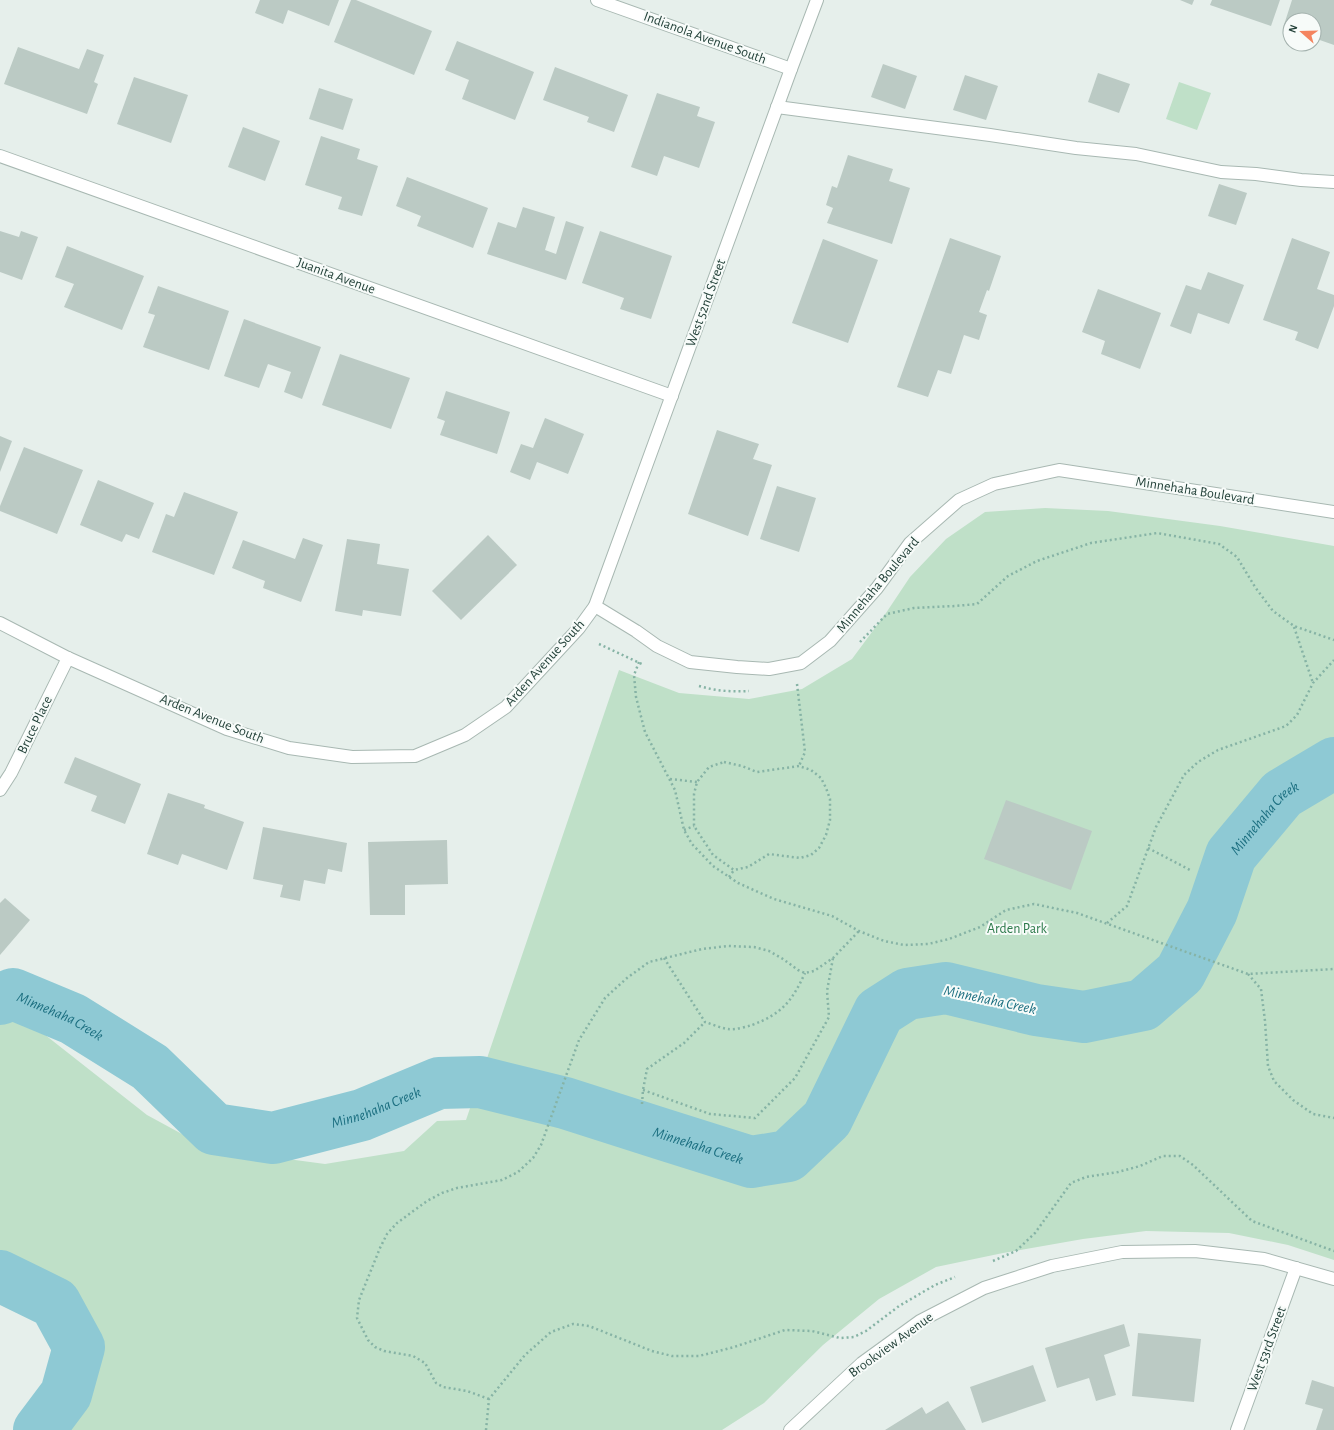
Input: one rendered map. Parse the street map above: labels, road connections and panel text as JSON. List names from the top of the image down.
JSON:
{
  "streets": {
    "street": [
      "Indianola Avenue South",
      "Juanita Avenue",
      "West 52nd Street",
      "Minnehaha Boulevard",
      "Arden Avenue South",
      "Bruce Place",
      "Brookview Avenue",
      "West 53rd Street"
    ]
  },
  "crossings": [
    ["Indianola Avenue South", "West 52nd Street"],
    ["Juanita Avenue", "West 52nd Street"],
    ["West 52nd Street", "Minnehaha Boulevard"],
    ["West 52nd Street", "Arden Avenue South"],
    ["Minnehaha Boulevard", "Arden Avenue South"],
    ["Arden Avenue South", "Bruce Place"],
    ["Brookview Avenue", "West 53rd Street"]
  ],
  "water": ["Minnehaha Creek"],
  "parks": ["Arden Park"],
  "north": "left"
}
